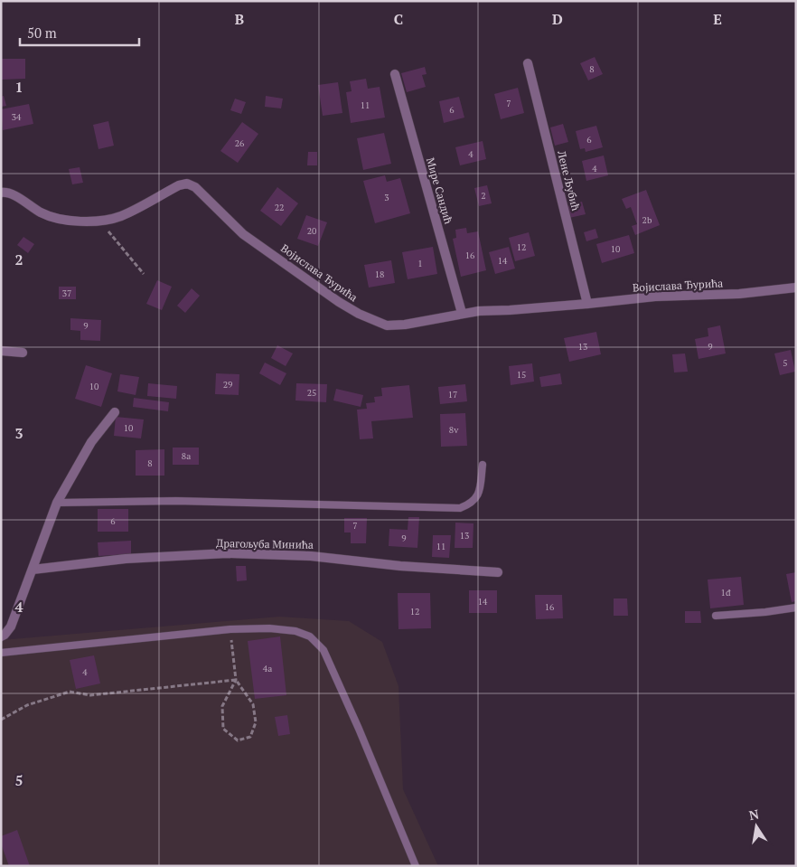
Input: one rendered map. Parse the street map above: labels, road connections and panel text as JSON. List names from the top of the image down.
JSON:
{
  "streets": {
    "street": [
      "Лене Љубић",
      "Мире Сандић",
      "Војислава Ђурића",
      "Драгољуба Минића"
    ]
  },
  "crossings": [
    ["Лене Љубић", "Војислава Ђурића"],
    ["Мире Сандић", "Војислава Ђурића"]
  ],
  "house_numbers": [
    "8",
    "7",
    "11",
    "6",
    "34",
    "6",
    "26",
    "4",
    "4",
    "2",
    "3",
    "22",
    "2b",
    "20",
    "12",
    "10",
    "16",
    "14",
    "1",
    "18",
    "37",
    "9",
    "13",
    "9",
    "5",
    "15",
    "29",
    "10",
    "25",
    "17",
    "10",
    "8v",
    "8a",
    "8",
    "6",
    "7",
    "13",
    "9",
    "11",
    "1đ",
    "14",
    "16",
    "12",
    "4a",
    "4"
  ],
  "scale_bar": "50 m",
  "north": "top",
  "grid": {
    "columns": [
      "B",
      "C",
      "D",
      "E"
    ],
    "rows": [
      "1",
      "2",
      "3",
      "4",
      "5"
    ]
  }
}
